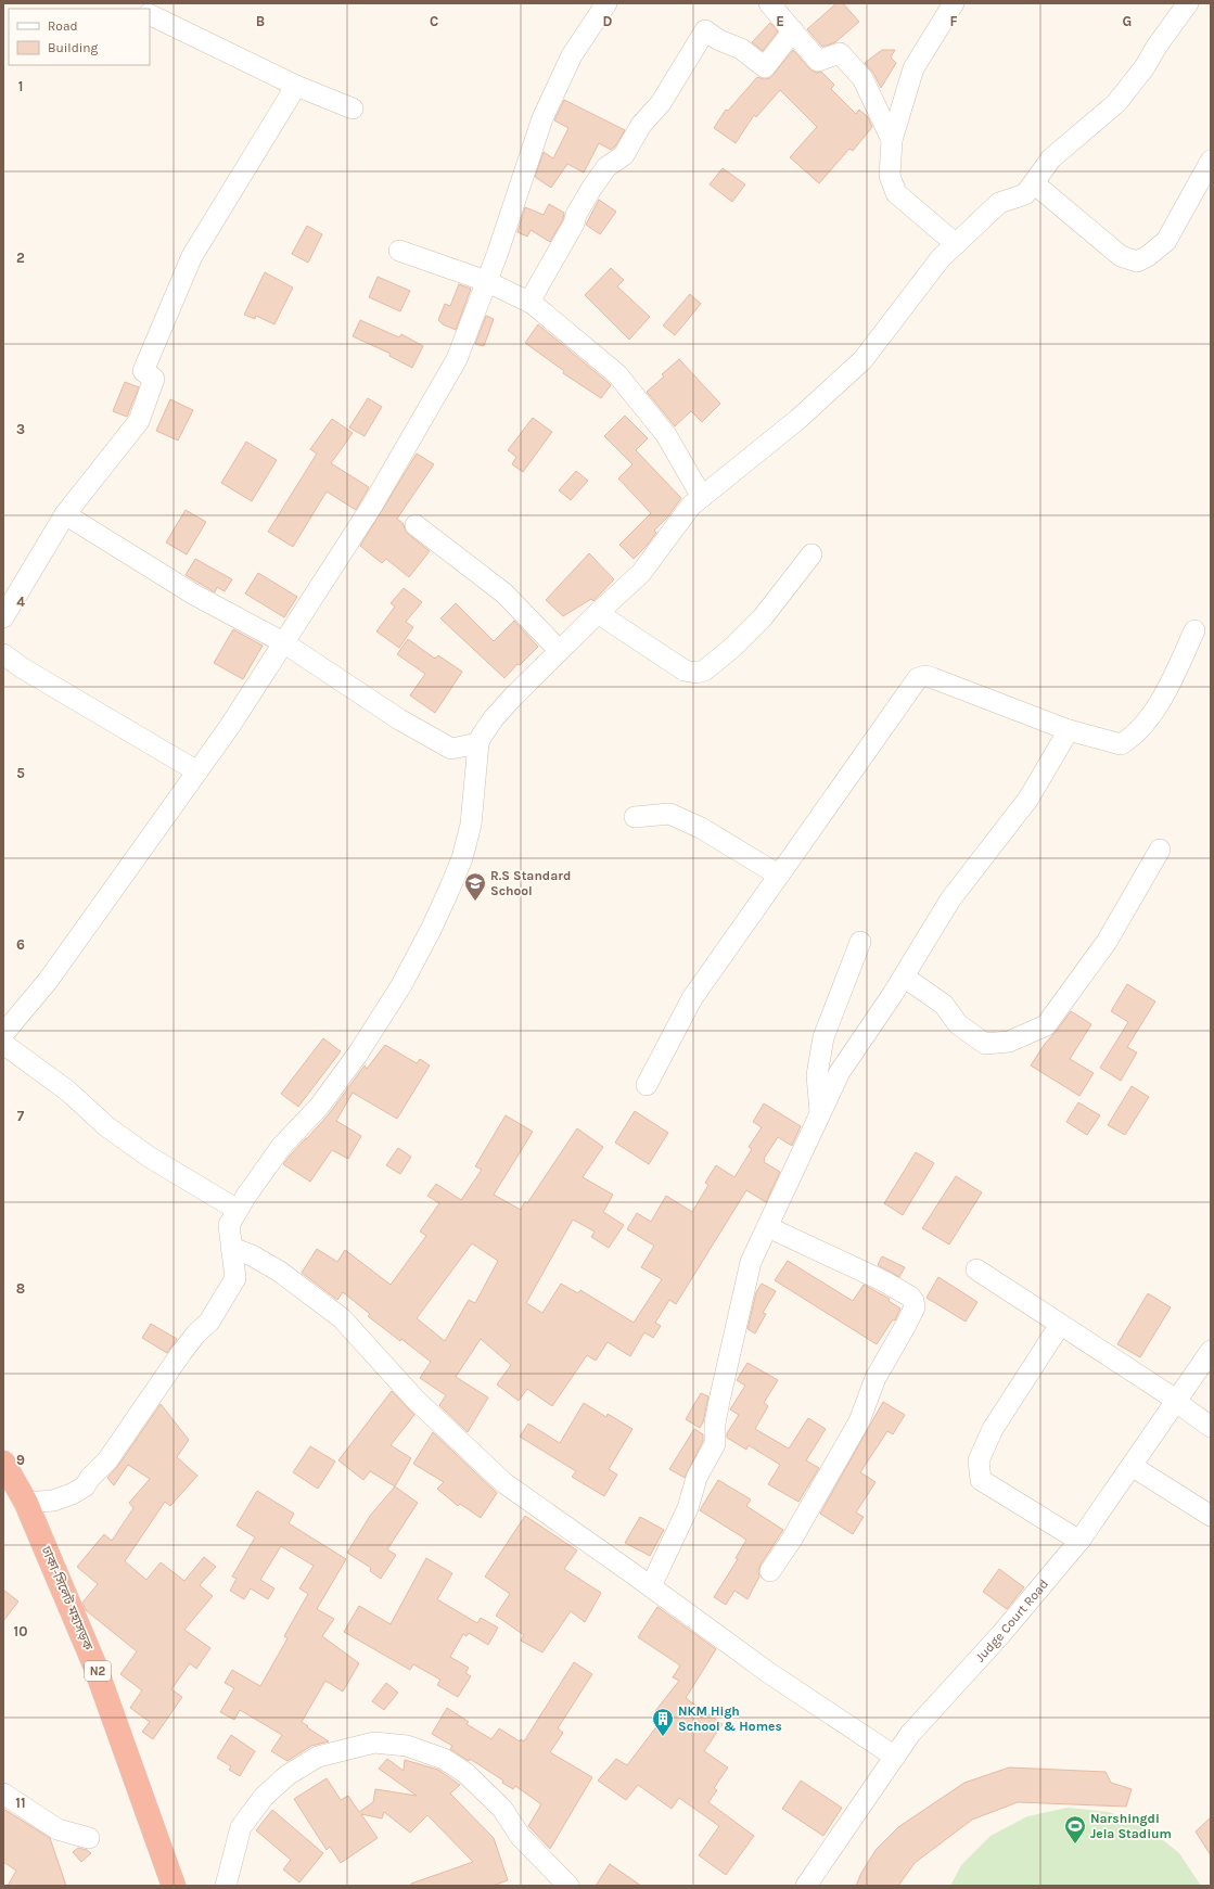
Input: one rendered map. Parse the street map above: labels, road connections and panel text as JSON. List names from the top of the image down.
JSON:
{
  "streets": {
    "highway": ["ঢাকা-সিলেট মহাসড়ক", "N2"],
    "street": ["Judge Court Road"]
  },
  "places": {
    "school or university": ["R.S Standard School"],
    "building": ["NKM High School & Homes"],
    "sports": ["Narshingdi Jela Stadium"]
  },
  "legend": ["Road", "Building"],
  "grid": {
    "columns": [
      "B",
      "C",
      "D",
      "E",
      "F",
      "G"
    ],
    "rows": [
      "1",
      "2",
      "3",
      "4",
      "5",
      "6",
      "7",
      "8",
      "9",
      "10",
      "11"
    ]
  }
}
